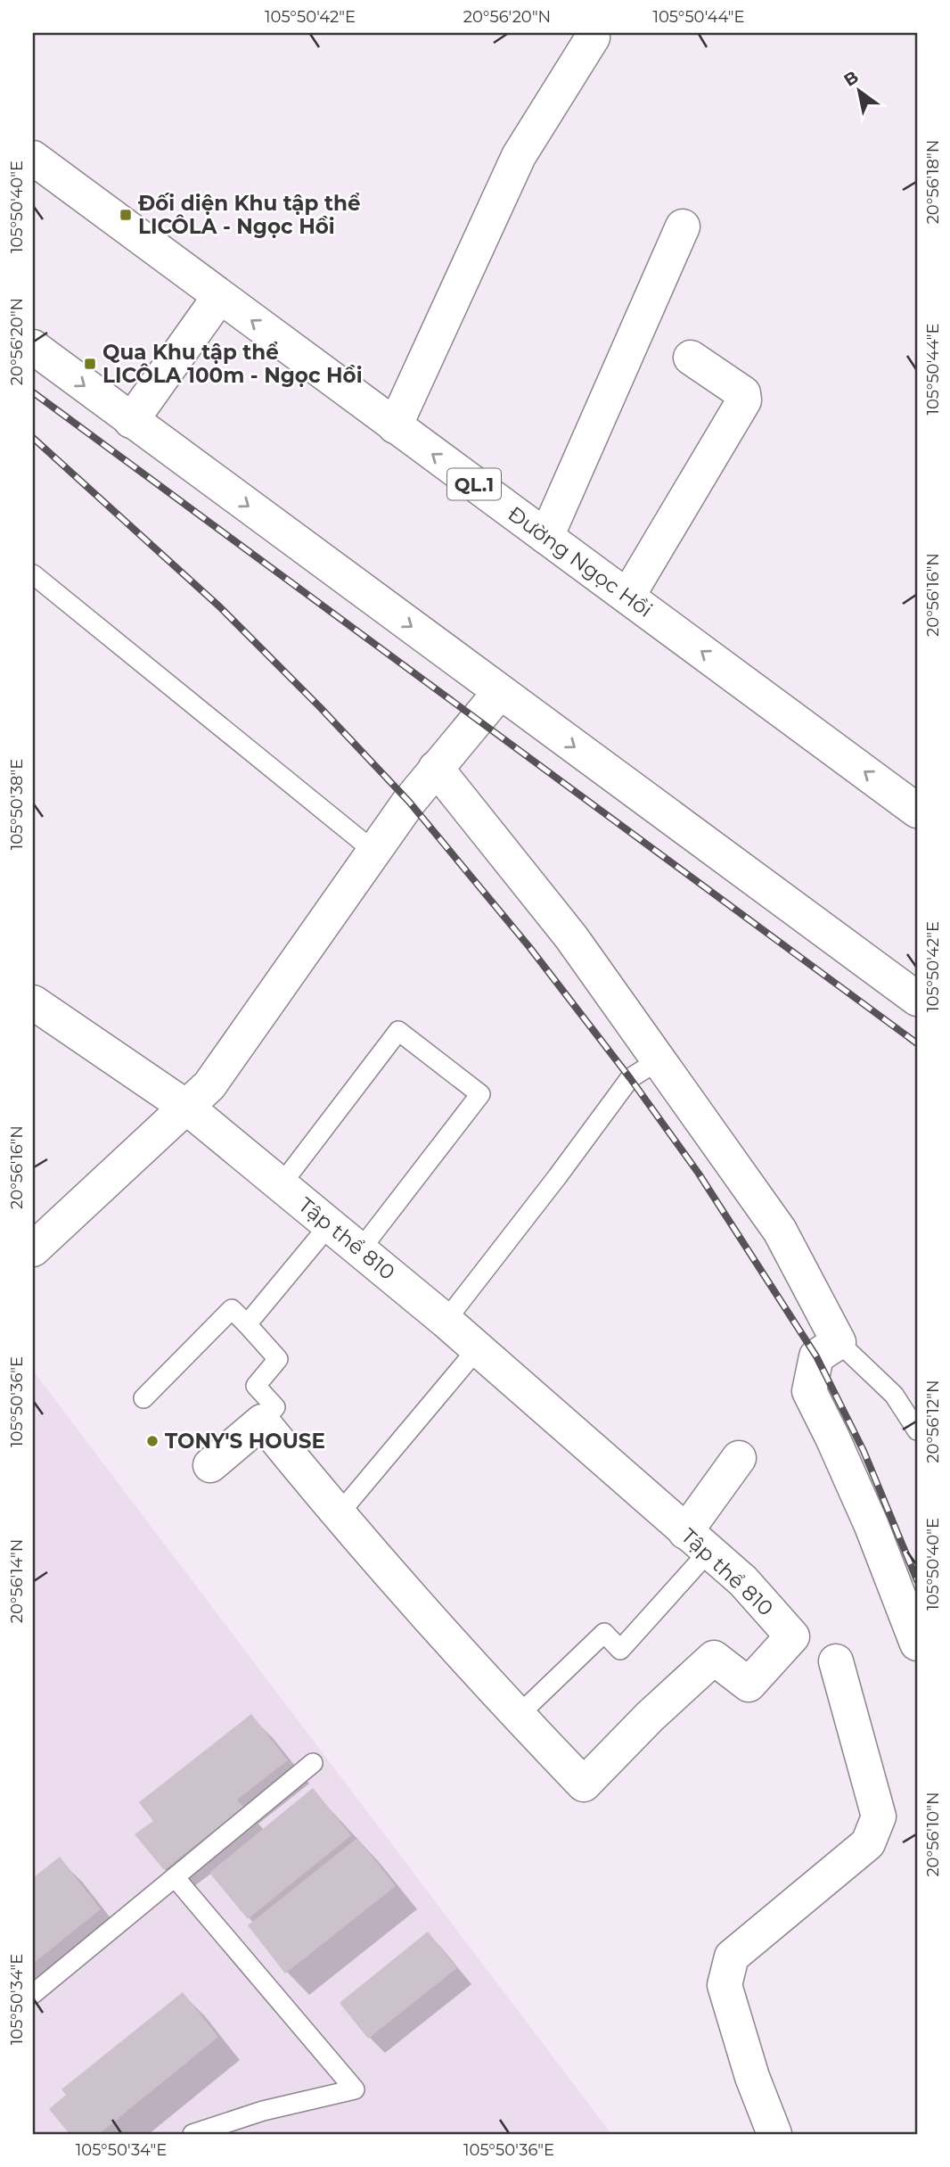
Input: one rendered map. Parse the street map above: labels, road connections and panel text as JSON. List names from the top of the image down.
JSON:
{
  "streets": {
    "main road": ["QL.1", "Đường Ngọc Hồi", "Tập thể 810"]
  },
  "places": {
    "transit": ["Đối diện Khu tập thể LICÔLA - Ngọc Hồi", "Qua Khu tập thể LICÔLA 100m - Ngọc Hồi"],
    "other": ["TONY'S HOUSE"]
  },
  "north": "top left",
  "coordinates": [
    "105°50'42\"E",
    "20°56'20\"N",
    "105°50'44\"E",
    "20°56'18\"N",
    "105°50'40\"E",
    "20°56'16\"N",
    "105°50'38\"E",
    "105°50'36\"E",
    "20°56'12\"N",
    "20°56'14\"N",
    "20°56'10\"N",
    "105°50'34\"E"
  ]
}
